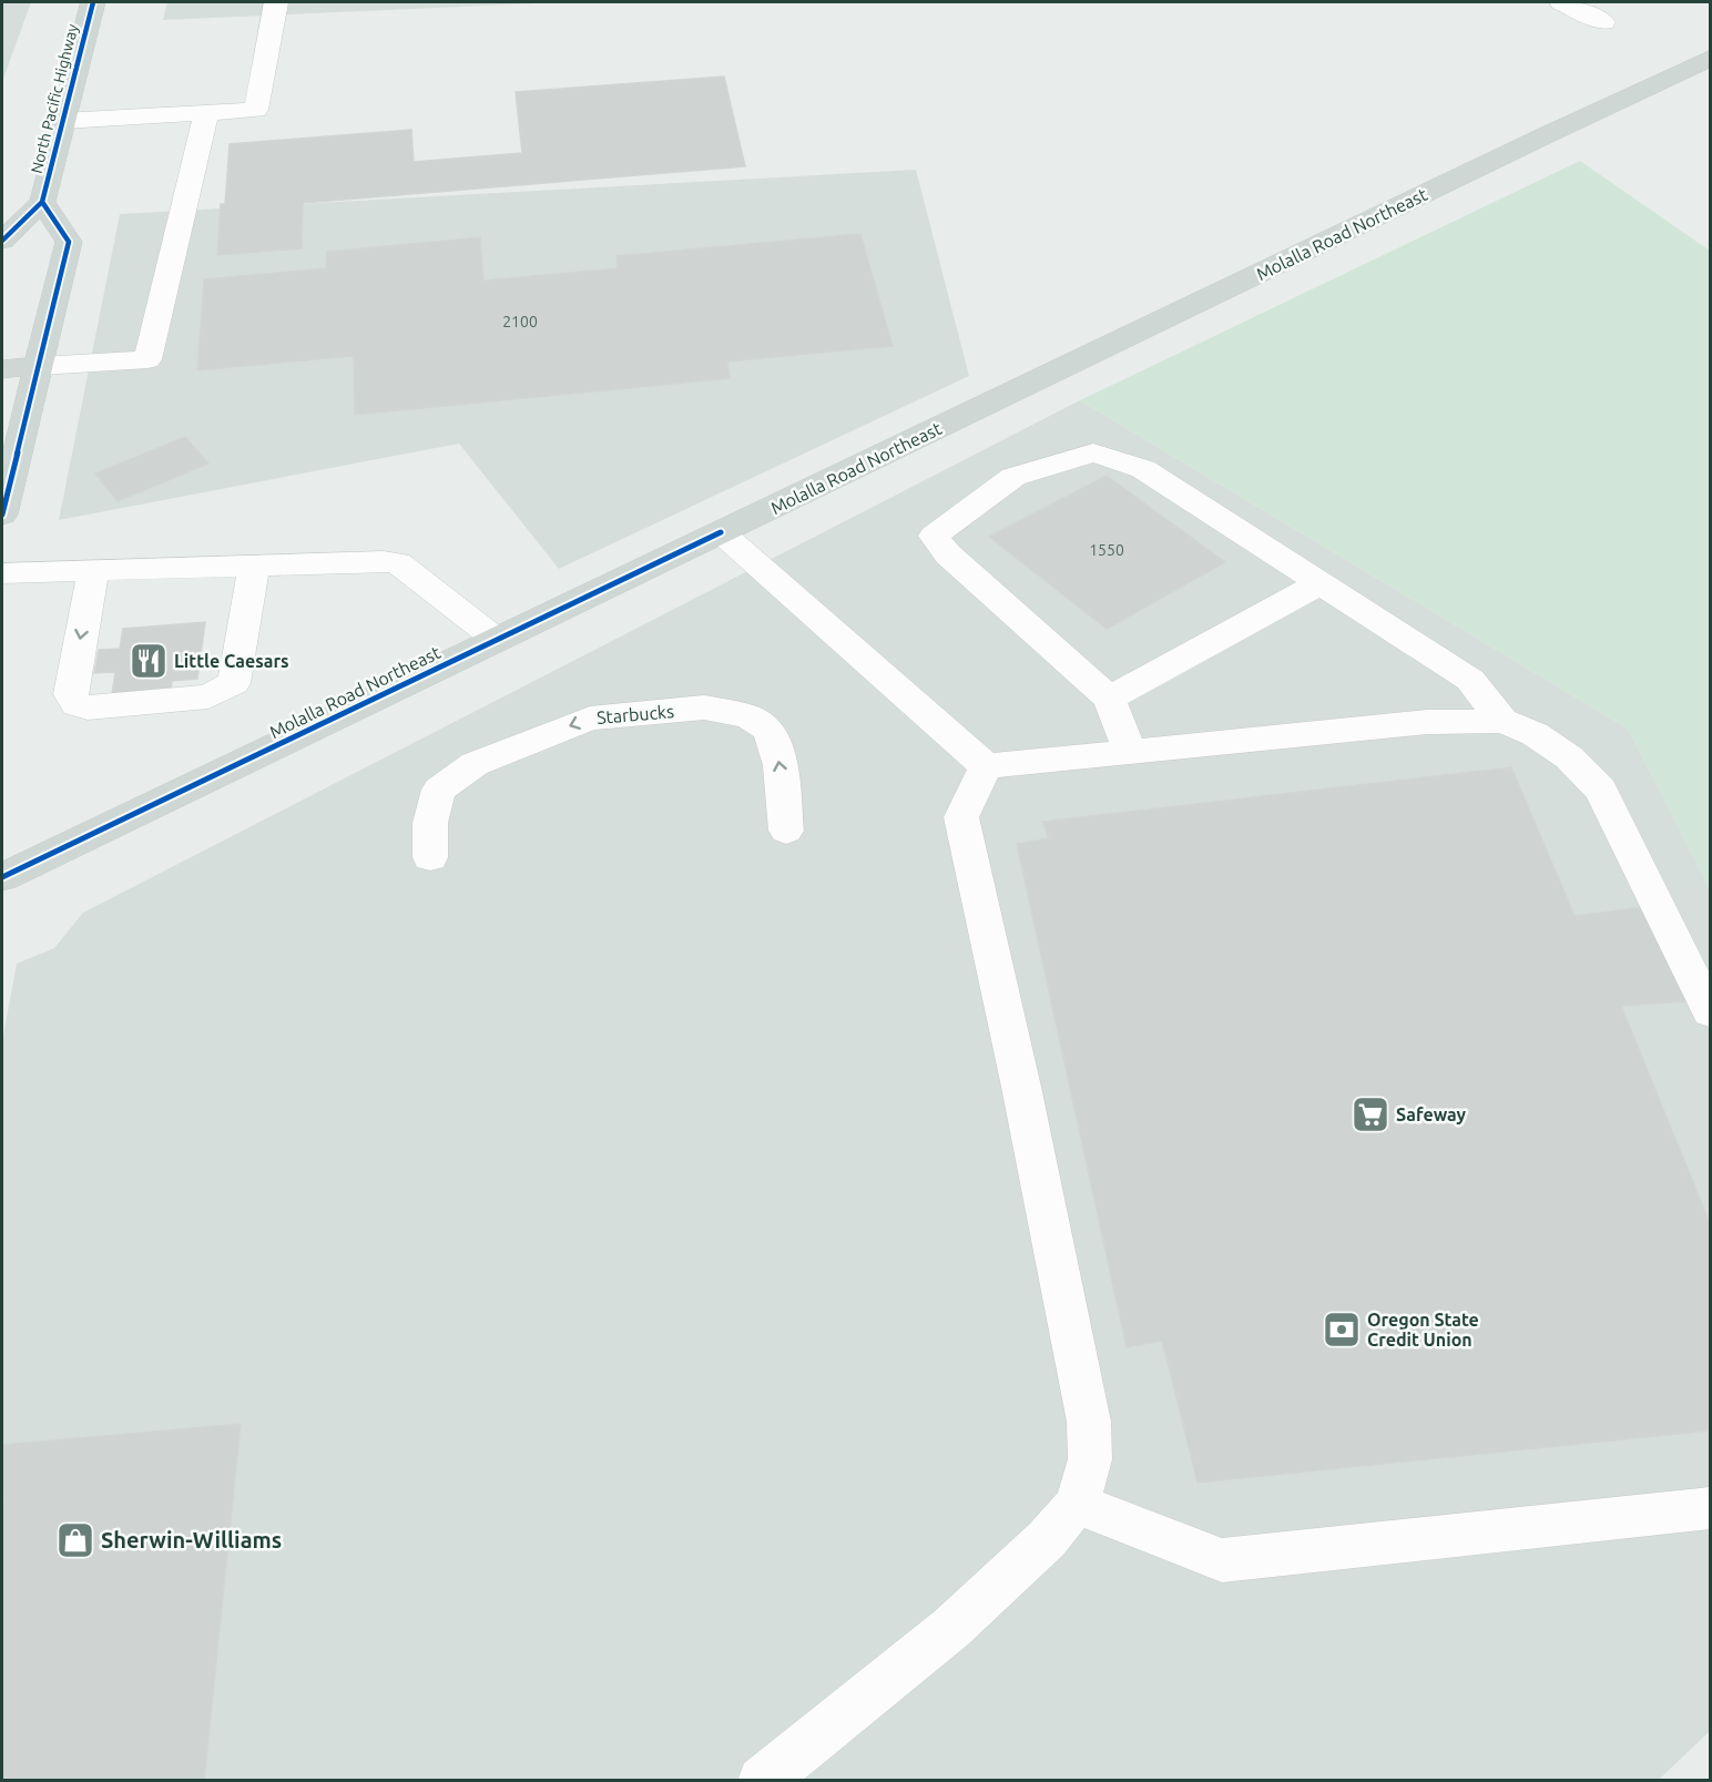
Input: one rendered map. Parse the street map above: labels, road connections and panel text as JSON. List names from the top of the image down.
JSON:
{
  "streets": {
    "main road": ["North Pacific Highway", "Molalla Road Northeast"],
    "lane": ["Starbucks"]
  },
  "places": {
    "restaurant": ["Little Caesars"],
    "supermarket": ["Safeway"],
    "bank": ["Oregon State Credit Union"],
    "shop": ["Sherwin-Williams"]
  },
  "house_numbers": ["2100", "1550"]
}
